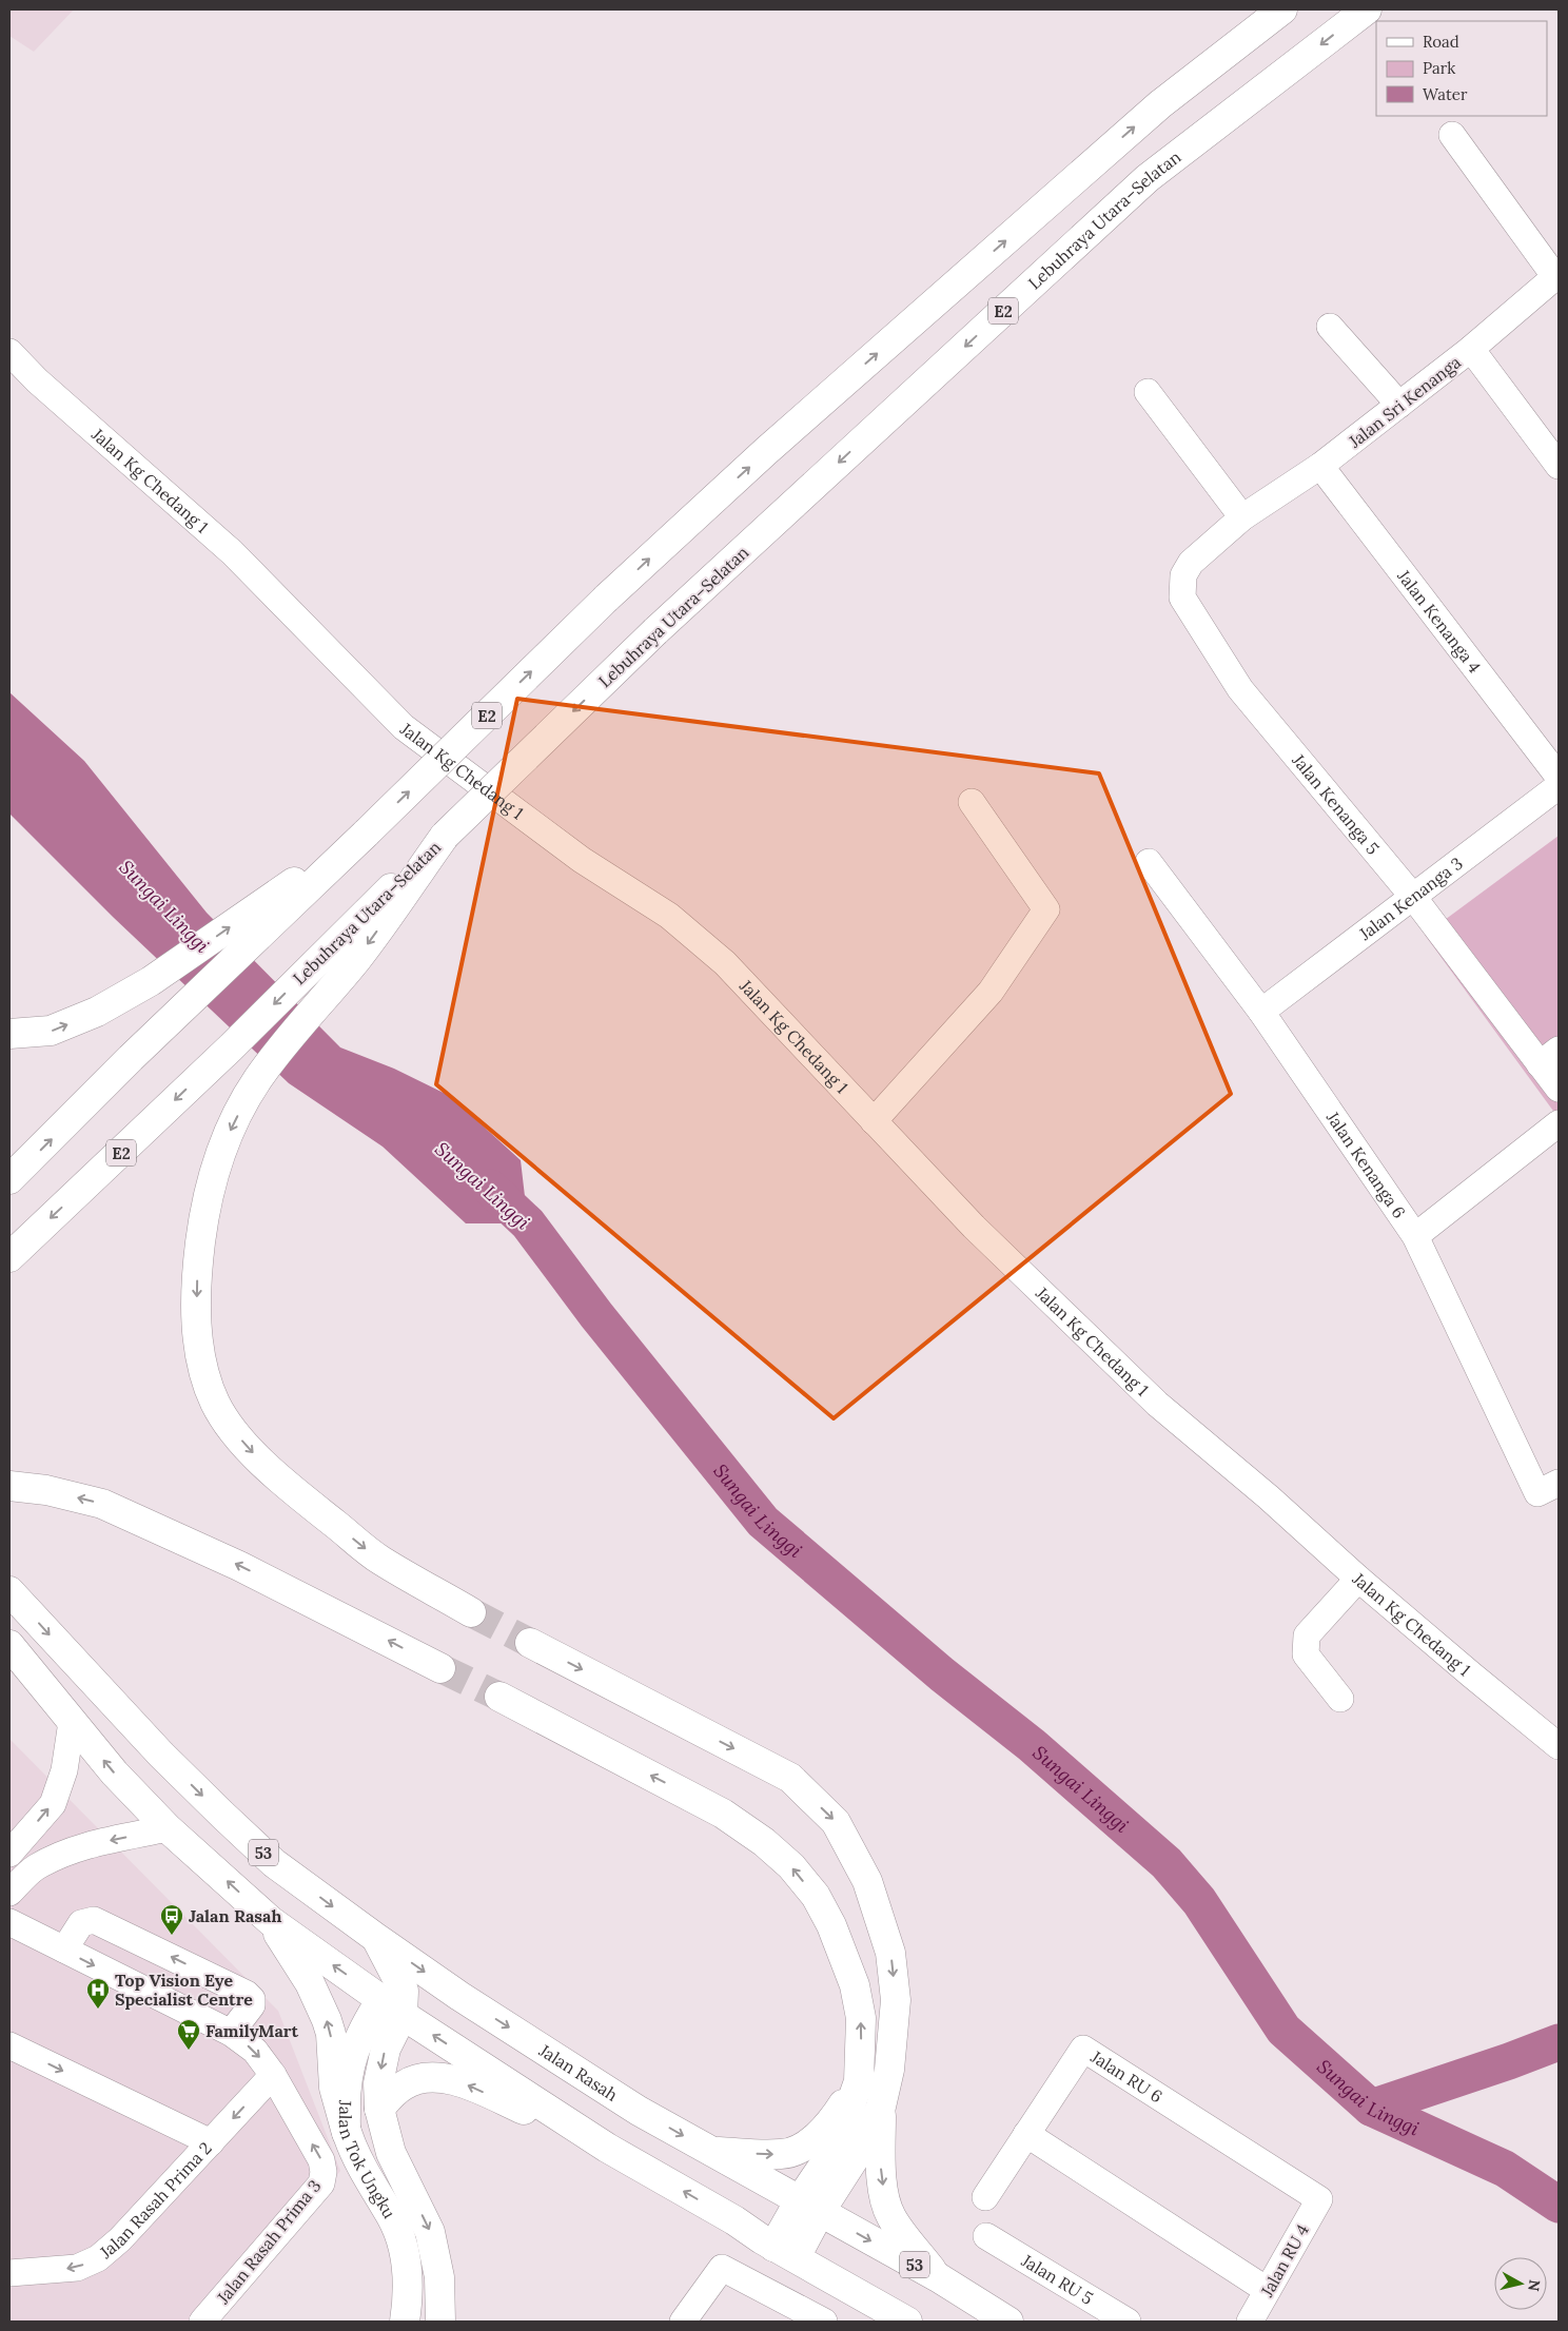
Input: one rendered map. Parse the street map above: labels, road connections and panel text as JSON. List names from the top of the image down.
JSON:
{
  "streets": {
    "main road": [
      "Lebuhraya Utara–Selatan",
      "E2",
      "53",
      "Jalan Rasah",
      "Jalan Tok Ungku"
    ],
    "street": [
      "Jalan Sri Kenanga",
      "Jalan Kg Chedang 1",
      "Jalan Kenanga 4",
      "Jalan Kenanga 5",
      "Jalan Kenanga 3",
      "Jalan Kenanga 6",
      "Jalan RU 6",
      "Jalan Rasah Prima 2",
      "Jalan Rasah Prima 3",
      "Jalan RU 4",
      "Jalan RU 5"
    ]
  },
  "crossings": [
    ["Jalan Sri Kenanga", "Jalan Kenanga 4"],
    ["Jalan Sri Kenanga", "Jalan Kenanga 5"],
    ["Jalan Kenanga 5", "Jalan Kenanga 3"],
    ["Jalan Kenanga 3", "Jalan Kenanga 6"],
    ["Jalan RU 6", "Jalan RU 4"],
    ["Jalan Rasah Prima 2", "Jalan Rasah Prima 3"]
  ],
  "one_way": ["Jalan Rasah Prima 2"],
  "water": ["Sungai Linggi"],
  "places": {
    "bus stop": ["Jalan Rasah"],
    "hospital": ["Top Vision Eye Specialist Centre"],
    "supermarket": ["FamilyMart"]
  },
  "legend": ["Road", "Park", "Water"],
  "north": "right"
}
